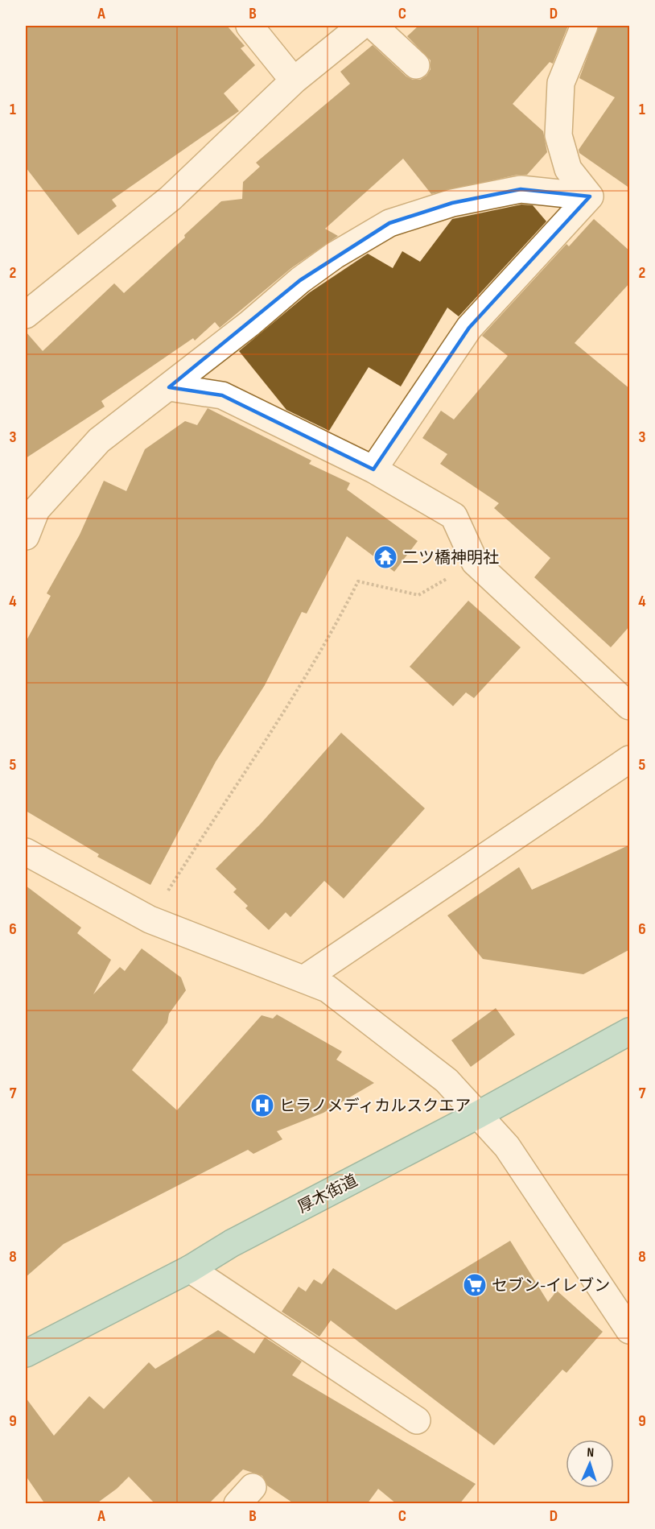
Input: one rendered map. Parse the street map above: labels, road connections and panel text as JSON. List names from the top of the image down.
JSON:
{
  "streets": {
    "main road": ["厚木街道"]
  },
  "places": {
    "temple": ["二ツ橋神明社"],
    "hospital": ["ヒラノメディカルスクエア"],
    "supermarket": ["セブン-イレブン"]
  },
  "north": "top",
  "grid": {
    "columns": [
      "A",
      "B",
      "C",
      "D"
    ],
    "rows": [
      "1",
      "2",
      "3",
      "4",
      "5",
      "6",
      "7",
      "8",
      "9"
    ]
  }
}
